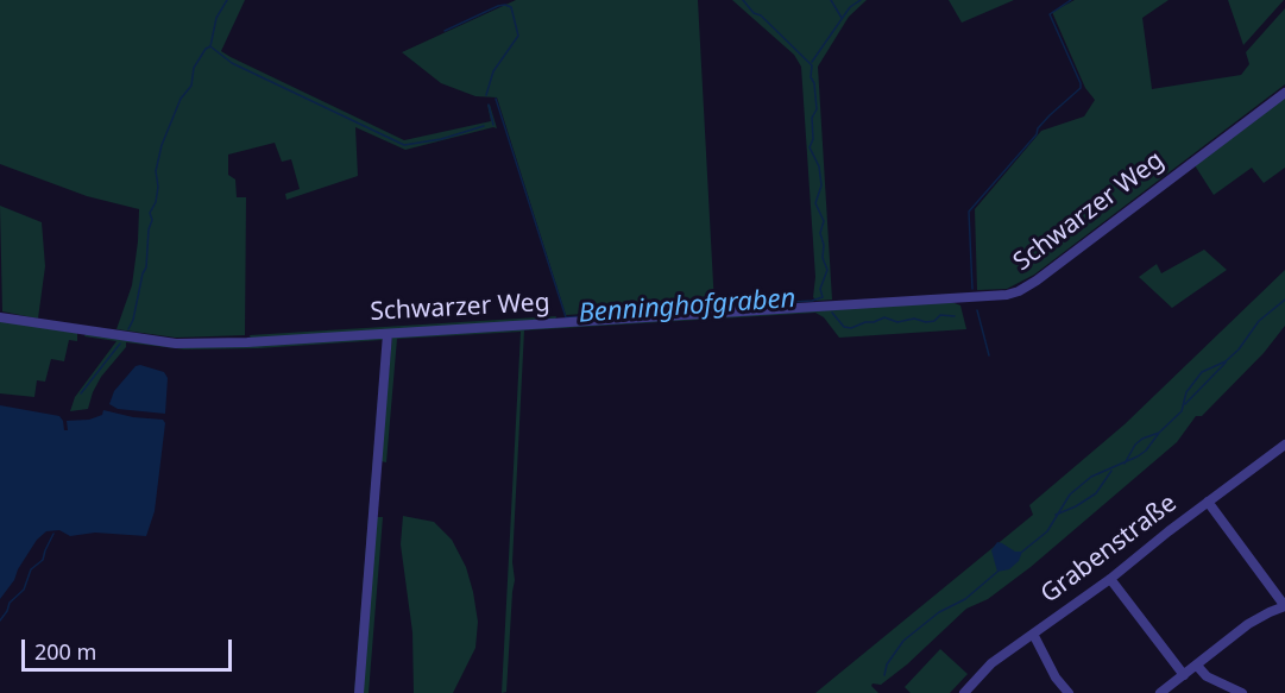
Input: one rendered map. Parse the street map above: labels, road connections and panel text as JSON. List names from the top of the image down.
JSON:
{
  "streets": {
    "street": ["Schwarzer Weg", "Grabenstraße"]
  },
  "water": ["Benninghofgraben"],
  "scale_bar": "200 m"
}
